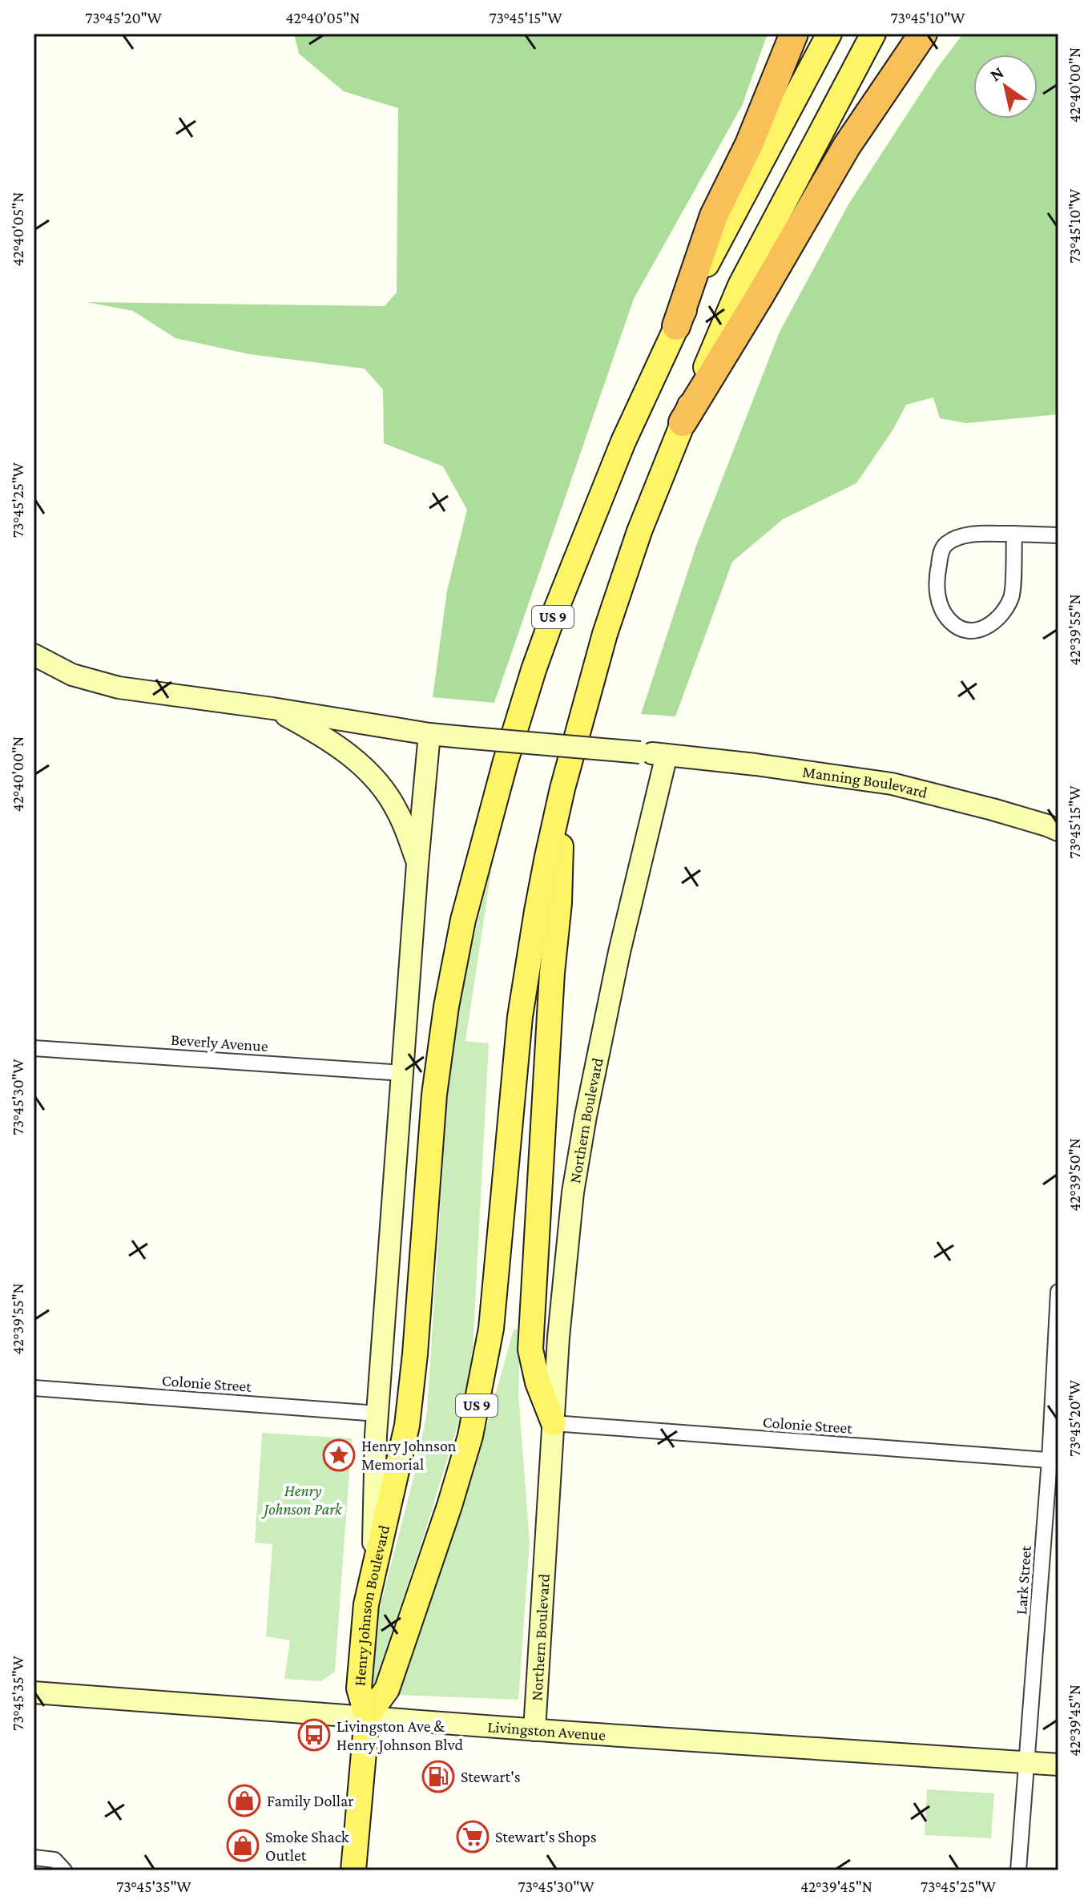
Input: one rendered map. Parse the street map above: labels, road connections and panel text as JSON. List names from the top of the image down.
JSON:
{
  "streets": {
    "main road": [
      "US 9",
      "Manning Boulevard",
      "Northern Boulevard",
      "Henry Johnson Boulevard",
      "Livingston Avenue"
    ],
    "street": ["Beverly Avenue", "Colonie Street", "Lark Street"]
  },
  "crossings": [
    ["US 9", "Henry Johnson Boulevard"],
    ["US 9", "Livingston Avenue"],
    ["Manning Boulevard", "Northern Boulevard"],
    ["Northern Boulevard", "Colonie Street"],
    ["Northern Boulevard", "Livingston Avenue"],
    ["Colonie Street", "Lark Street"],
    ["Colonie Street", "Henry Johnson Boulevard"],
    ["Lark Street", "Livingston Avenue"],
    ["Henry Johnson Boulevard", "Livingston Avenue"]
  ],
  "parks": ["Henry Johnson Park"],
  "places": {
    "place": ["Henry Johnson Memorial"],
    "bus stop": ["Livingston Ave & Henry Johnson Blvd"],
    "fuel station": ["Stewart's"],
    "shop": ["Family Dollar", "Smoke Shack Outlet"],
    "supermarket": ["Stewart's Shops"]
  },
  "north": "top left",
  "coordinates": [
    "73°45'20\"W",
    "42°40'05\"N",
    "73°45'15\"W",
    "73°45'10\"W",
    "42°40'00\"N",
    "73°45'25\"W",
    "42°39'55\"N",
    "73°45'30\"W",
    "42°39'50\"N",
    "73°45'35\"W",
    "42°39'45\"N"
  ]
}
